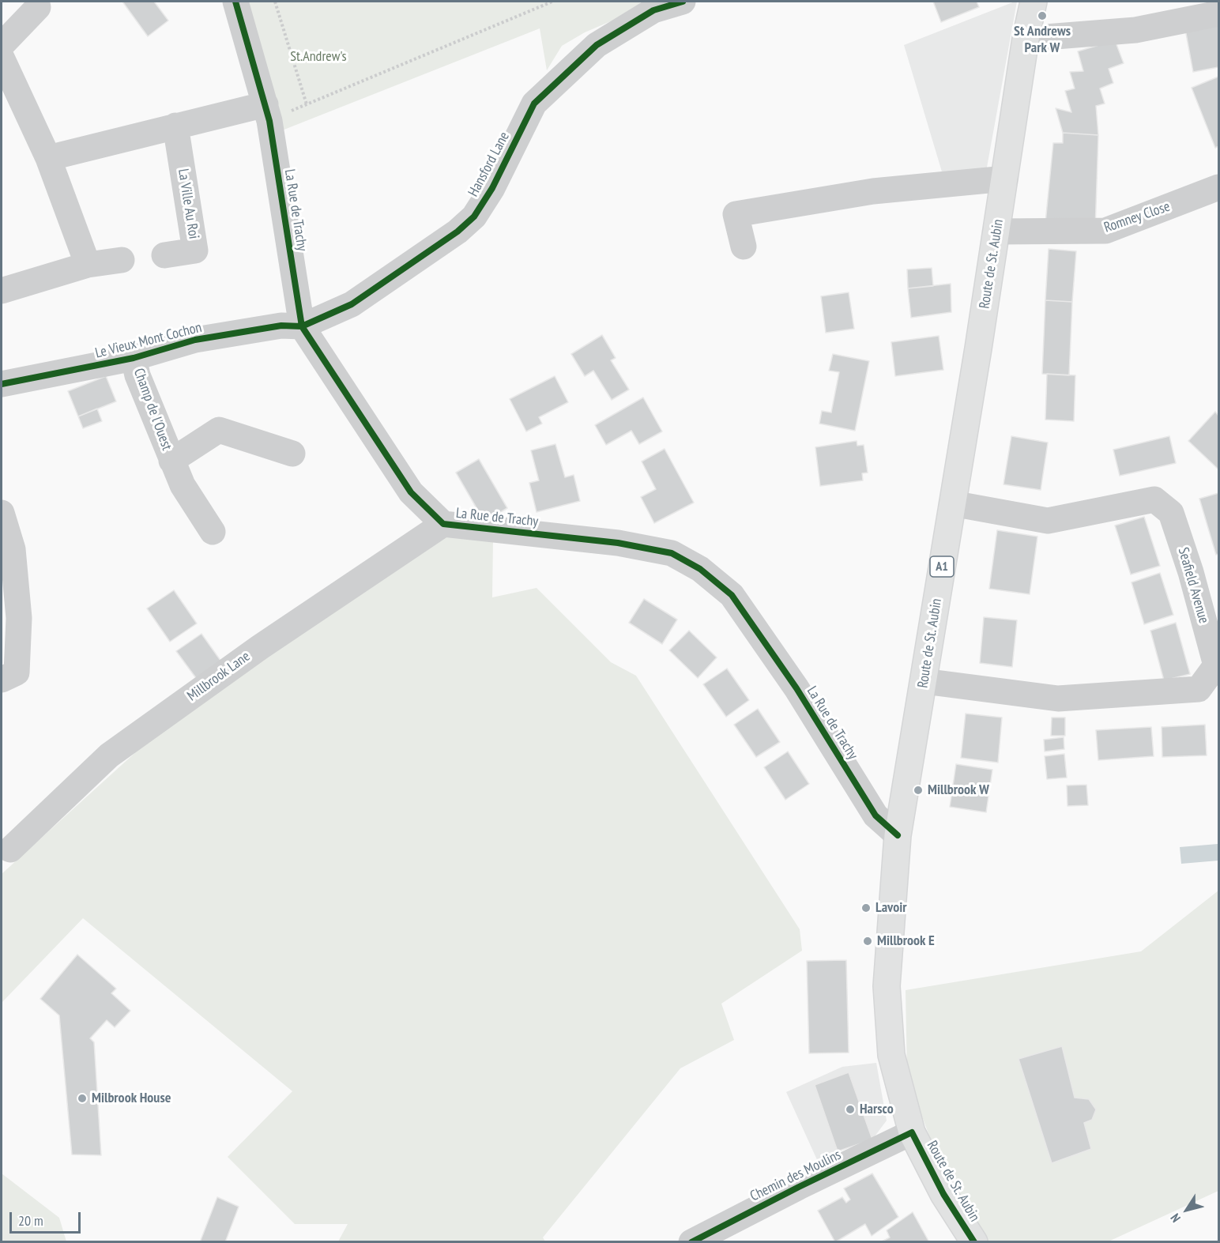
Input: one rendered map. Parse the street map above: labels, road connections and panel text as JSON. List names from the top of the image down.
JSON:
{
  "streets": {
    "main road": ["Route de St. Aubin", "A1"],
    "street": [
      "Hansford Lane",
      "La Ville Au Roi",
      "La Rue de Trachy",
      "Romney Close",
      "Le Vieux Mont Cochon",
      "Champ de l'Ouest",
      "Seafield Avenue",
      "Millbrook Lane",
      "Chemin des Moulins"
    ]
  },
  "crossings": [
    ["Hansford Lane", "La Rue de Trachy"],
    ["Hansford Lane", "Le Vieux Mont Cochon"],
    ["La Rue de Trachy", "Route de St. Aubin"],
    ["La Rue de Trachy", "Le Vieux Mont Cochon"],
    ["La Rue de Trachy", "Millbrook Lane"],
    ["Romney Close", "Route de St. Aubin"],
    ["Route de St. Aubin", "Seafield Avenue"],
    ["Route de St. Aubin", "Chemin des Moulins"],
    ["Le Vieux Mont Cochon", "Champ de l'Ouest"]
  ],
  "parks": ["St.Andrew's"],
  "places": [
    "St Andrews Park W",
    "Millbrook W",
    "Lavoir",
    "Millbrook E",
    "Milbrook House",
    "Harsco"
  ],
  "scale_bar": "20 m",
  "north": "bottom left"
}
